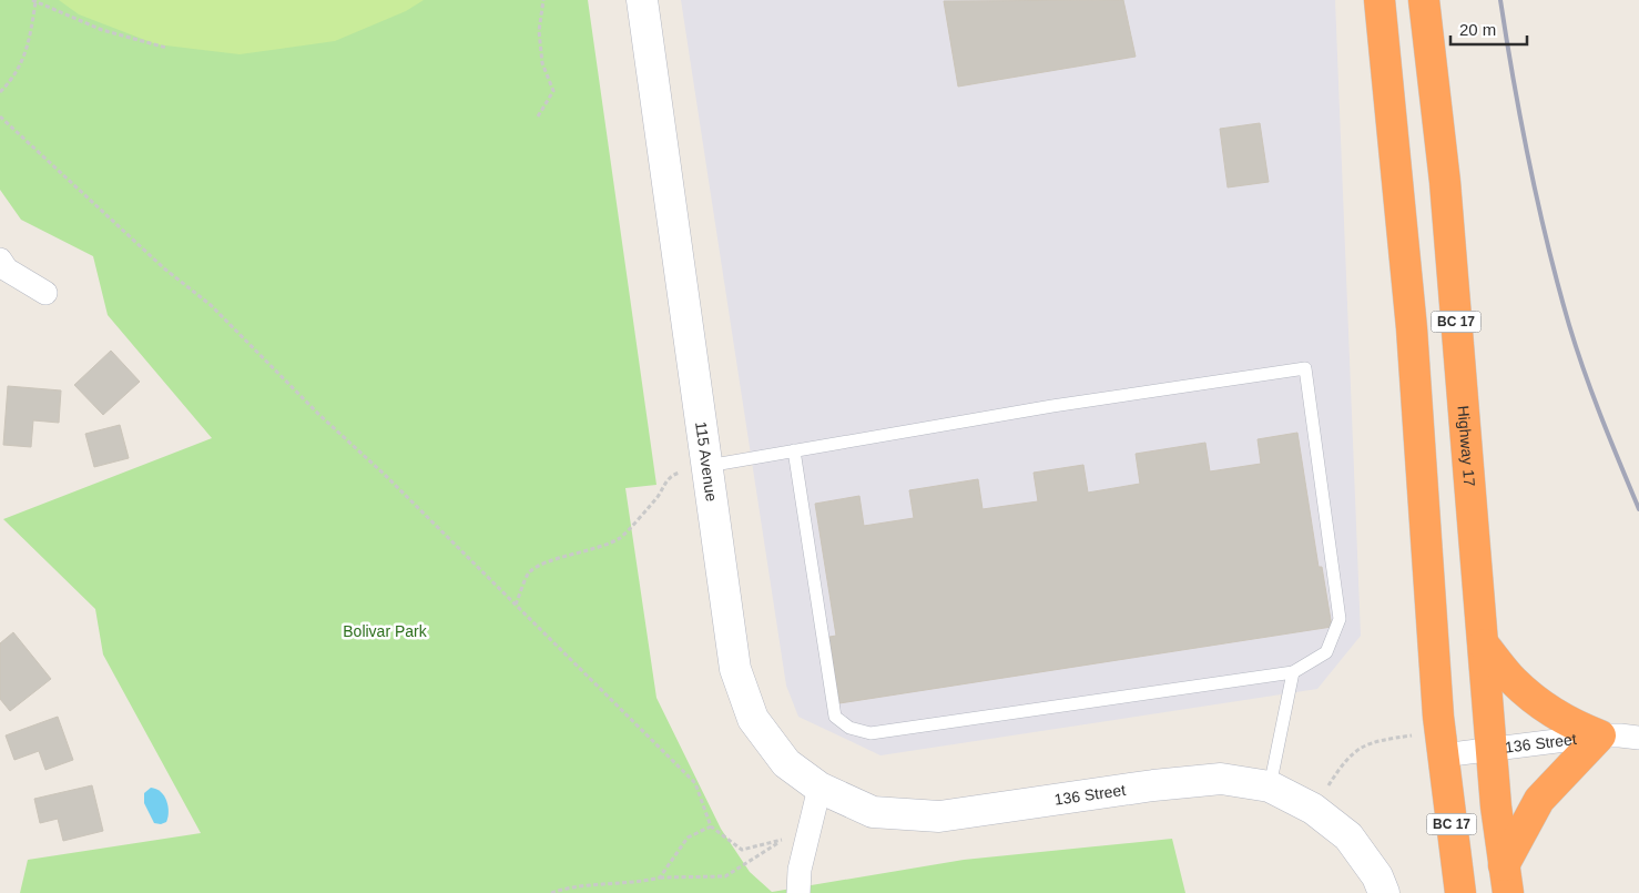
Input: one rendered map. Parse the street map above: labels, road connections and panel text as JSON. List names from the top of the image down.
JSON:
{
  "streets": {
    "highway": ["BC 17", "Highway 17"],
    "street": ["115 Avenue", "136 Street"]
  },
  "crossings": [
    ["BC 17", "136 Street"],
    ["Highway 17", "136 Street"],
    ["115 Avenue", "136 Street"]
  ],
  "parks": ["Bolivar Park"],
  "scale_bar": "20 m"
}
